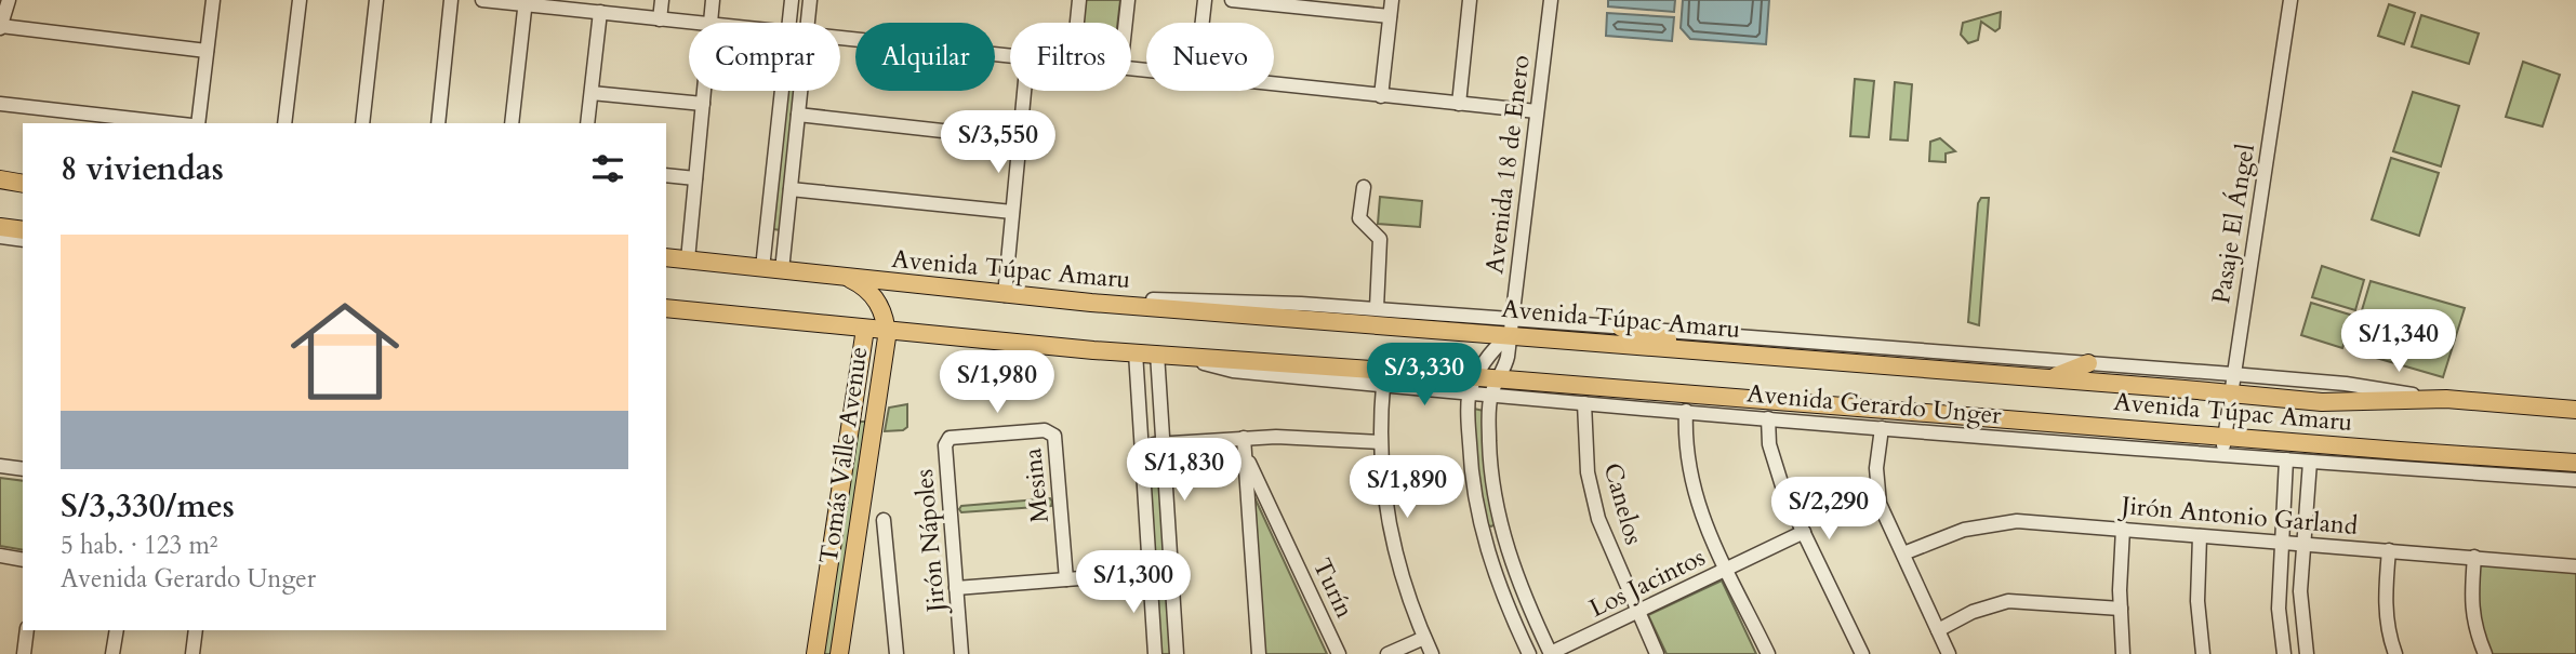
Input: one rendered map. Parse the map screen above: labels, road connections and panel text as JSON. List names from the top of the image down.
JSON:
{
  "streets": {
    "main road": ["Avenida Túpac Amaru", "Tomás Valle Avenue"],
    "street": [
      "Avenida 18 de Enero",
      "Pasaje El Ángel",
      "Avenida Gerardo Unger",
      "Mesina",
      "Canelos",
      "Jirón Antonio Garland",
      "Jirón Nápoles",
      "Los Jacintos",
      "Turín"
    ]
  },
  "crossings": [
    ["Avenida 18 de Enero", "Avenida Túpac Amaru"],
    ["Avenida 18 de Enero", "Avenida Gerardo Unger"],
    ["Pasaje El Ángel", "Avenida Túpac Amaru"],
    ["Pasaje El Ángel", "Avenida Gerardo Unger"],
    ["Avenida Túpac Amaru", "Avenida Gerardo Unger"],
    ["Avenida Túpac Amaru", "Tomás Valle Avenue"],
    ["Avenida Gerardo Unger", "Canelos"],
    ["Mesina", "Jirón Nápoles"],
    ["Canelos", "Los Jacintos"]
  ],
  "page": {
    "chip": [
      "Comprar",
      "Alquilar",
      "Filtros",
      "Nuevo"
    ],
    "price": [
      "S/3,550",
      "S/1,340",
      "S/3,330",
      "S/1,980",
      "S/1,830",
      "S/1,890",
      "S/2,290",
      "S/1,300"
    ],
    "heading": "8 viviendas",
    "list": [
      {
        "name": "S/3,330/mes",
        "note": "5 hab. · 123 m² · Avenida Gerardo Unger"
      }
    ]
  }
}
